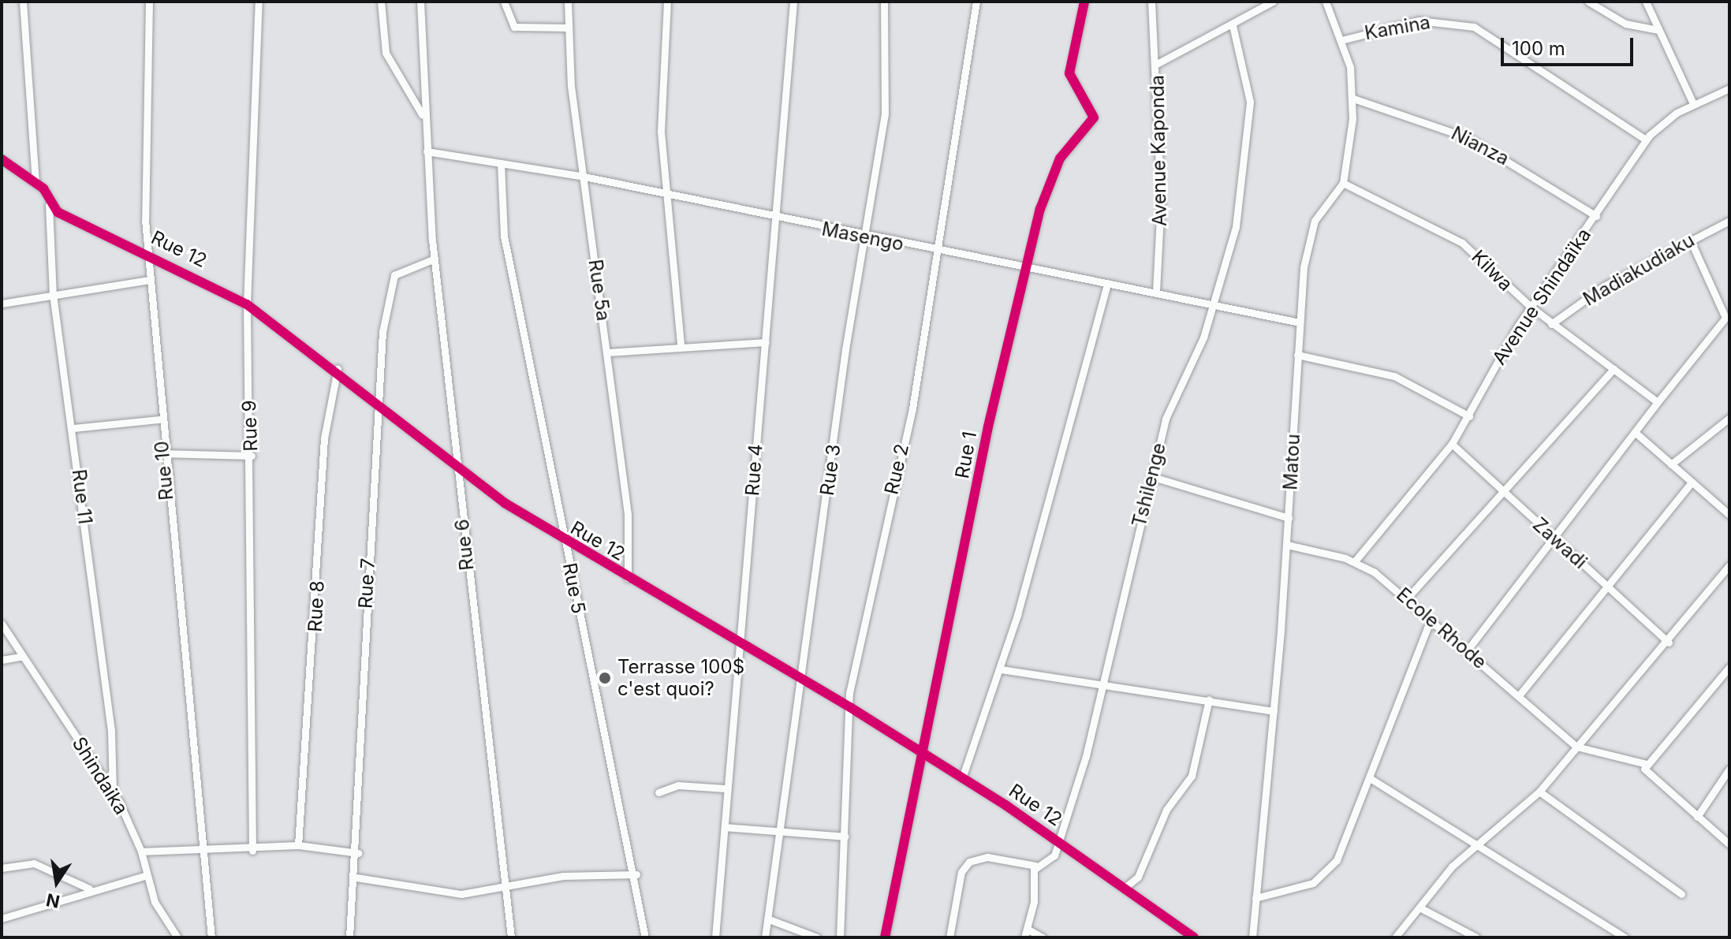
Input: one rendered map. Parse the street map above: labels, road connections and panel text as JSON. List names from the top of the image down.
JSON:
{
  "streets": {
    "street": [
      "Kamina",
      "Nianza",
      "Avenue Kaponda",
      "Masengo",
      "Rue 12",
      "Madiakudiaku",
      "Kilwa",
      "Rue 5a",
      "Avenue Shindaïka",
      "Rue 9",
      "Rue 1",
      "Matou",
      "Rue 2",
      "Rue 4",
      "Rue 3",
      "Rue 10",
      "Tshilenge",
      "Rue 11",
      "Zawadi",
      "Rue 6",
      "Rue 7",
      "Rue 5",
      "Rue 8",
      "Ecole Rhode",
      "Shindaika"
    ]
  },
  "crossings": [
    ["Kamina", "Avenue Shindaïka"],
    ["Kamina", "Matou"],
    ["Nianza", "Avenue Shindaïka"],
    ["Nianza", "Matou"],
    ["Avenue Kaponda", "Masengo"],
    ["Avenue Kaponda", "Tshilenge"],
    ["Masengo", "Rue 5a"],
    ["Masengo", "Rue 1"],
    ["Masengo", "Matou"],
    ["Masengo", "Rue 2"],
    ["Masengo", "Rue 4"],
    ["Masengo", "Rue 3"],
    ["Masengo", "Tshilenge"],
    ["Masengo", "Rue 6"],
    ["Masengo", "Rue 5"],
    ["Rue 12", "Rue 5a"],
    ["Rue 12", "Rue 9"],
    ["Rue 12", "Rue 1"],
    ["Rue 12", "Rue 2"],
    ["Rue 12", "Rue 4"],
    ["Rue 12", "Rue 3"],
    ["Rue 12", "Rue 10"],
    ["Rue 12", "Tshilenge"],
    ["Rue 12", "Rue 11"],
    ["Rue 12", "Rue 6"],
    ["Rue 12", "Rue 7"],
    ["Rue 12", "Rue 5"],
    ["Rue 12", "Rue 8"],
    ["Madiakudiaku", "Kilwa"],
    ["Kilwa", "Avenue Shindaïka"],
    ["Kilwa", "Matou"],
    ["Avenue Shindaïka", "Zawadi"],
    ["Avenue Shindaïka", "Ecole Rhode"],
    ["Matou", "Ecole Rhode"],
    ["Rue 11", "Shindaika"],
    ["Rue 6", "Rue 7"]
  ],
  "places": ["Terrasse 100$ c'est quoi?"],
  "scale_bar": "100 m",
  "north": "bottom"
}
